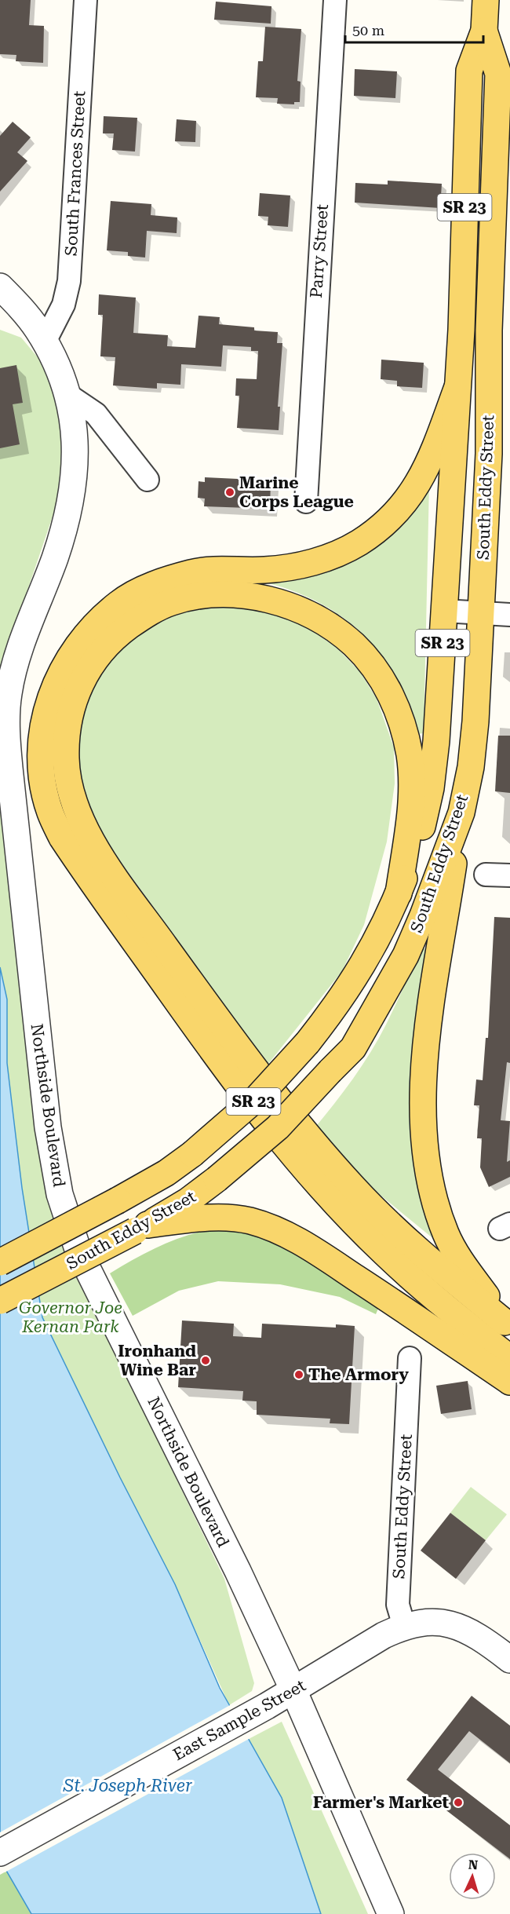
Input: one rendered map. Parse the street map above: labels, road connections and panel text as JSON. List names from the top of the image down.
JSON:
{
  "streets": {
    "main road": ["SR 23", "South Eddy Street"],
    "street": [
      "South Frances Street",
      "Parry Street",
      "Northside Boulevard",
      "East Sample Street"
    ]
  },
  "crossings": [
    ["South Frances Street", "Northside Boulevard"],
    ["South Eddy Street", "East Sample Street"],
    ["Northside Boulevard", "East Sample Street"]
  ],
  "water": ["St. Joseph River"],
  "parks": ["Governor Joe Kernan Park"],
  "places": [
    "Marine Corps League",
    "Ironhand Wine Bar",
    "The Armory",
    "Farmer's Market"
  ],
  "scale_bar": "50 m",
  "north": "top"
}
